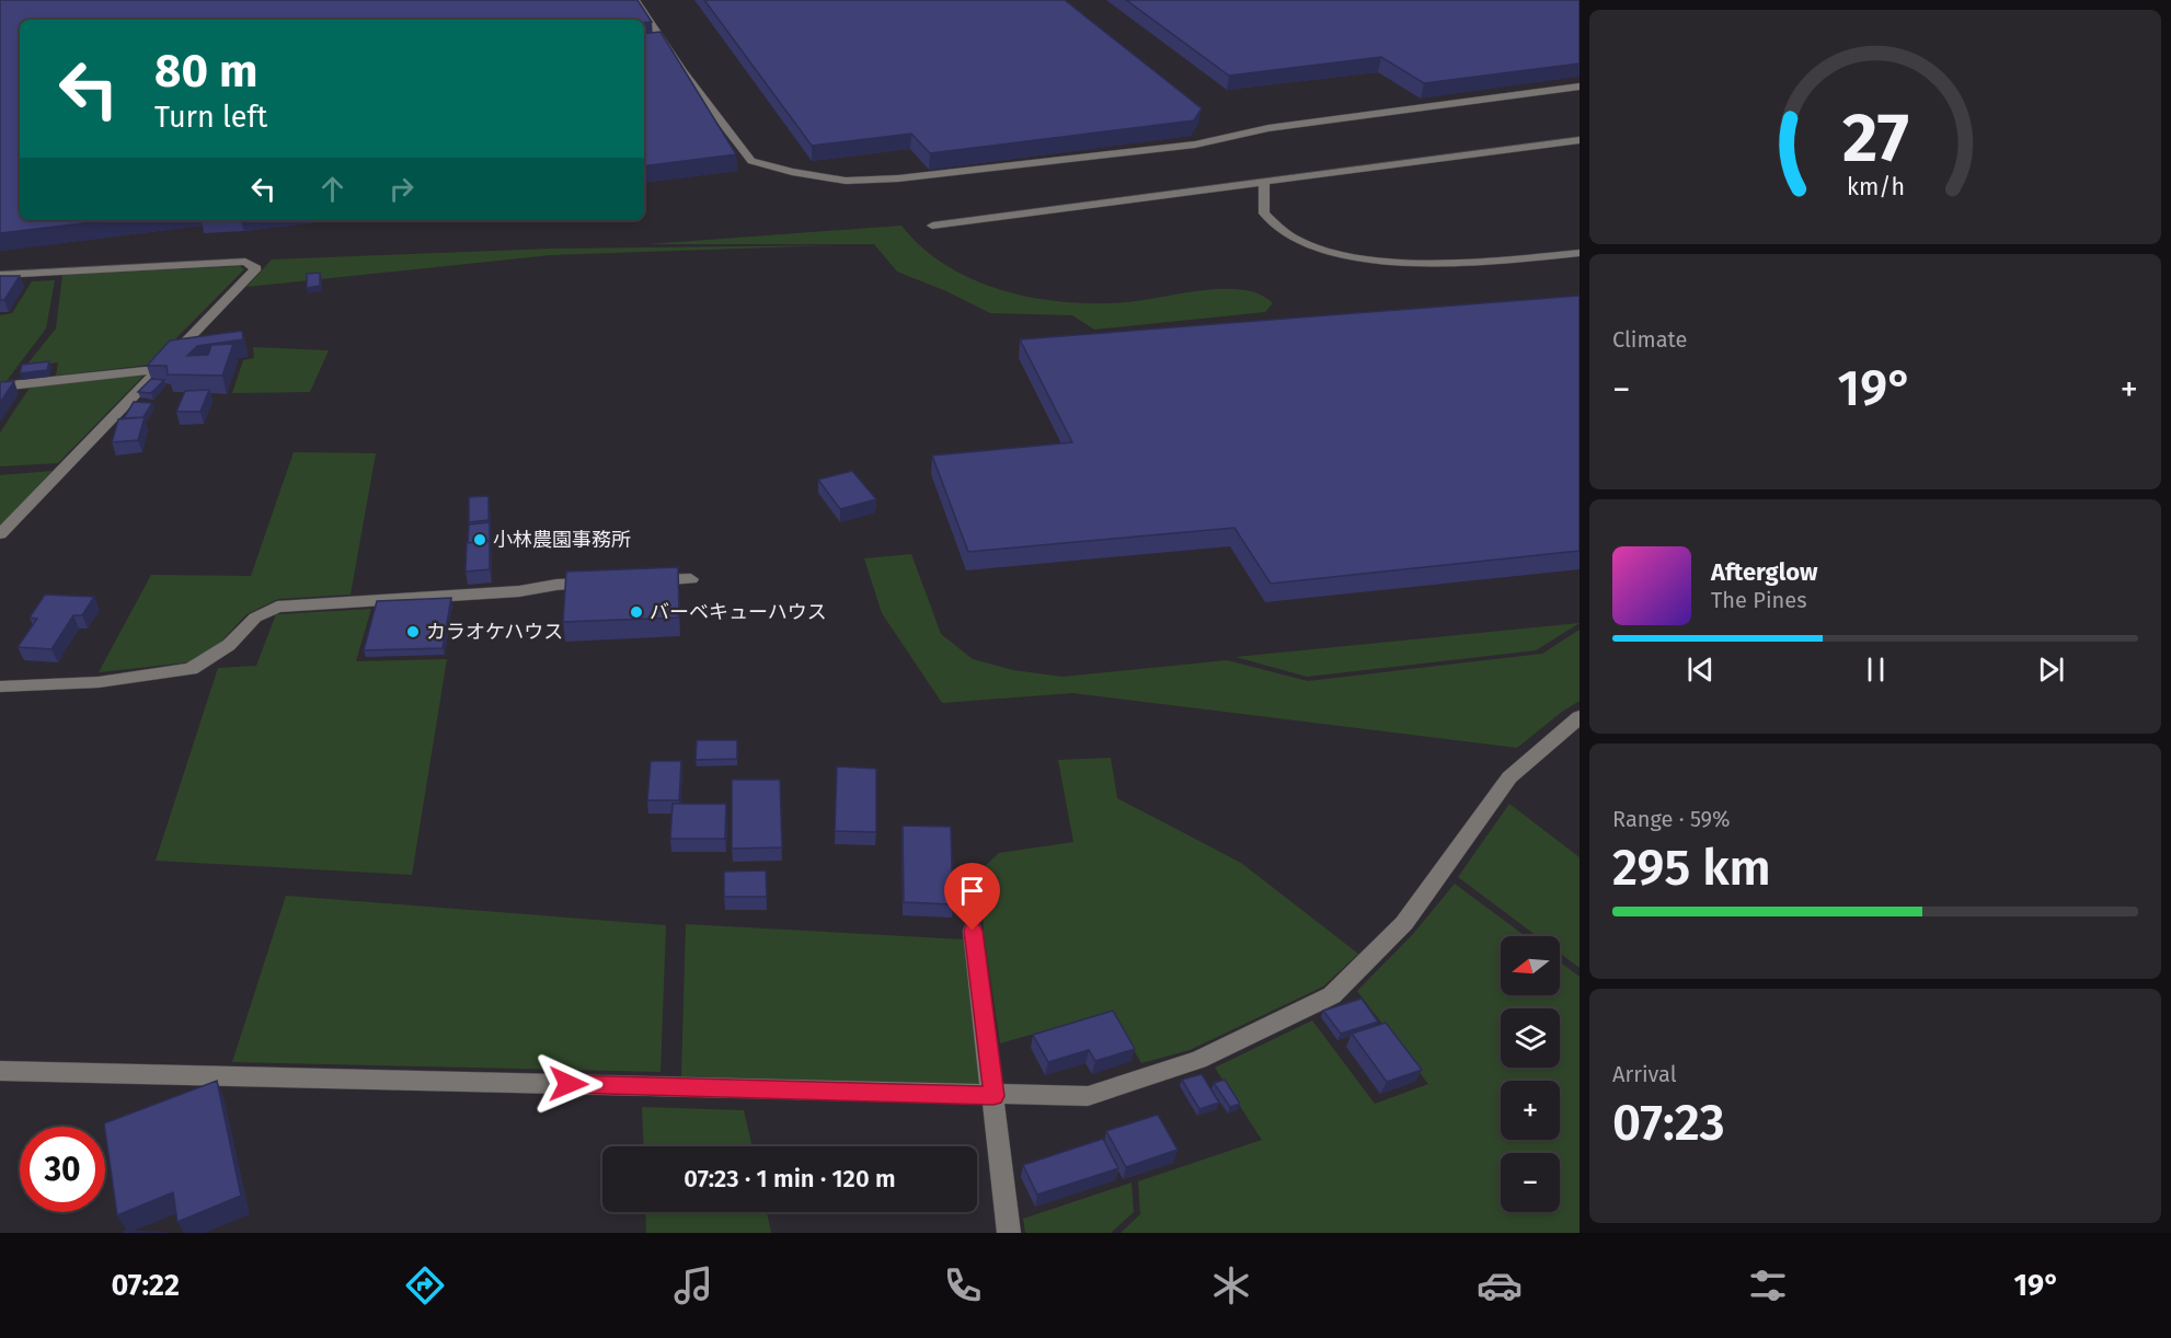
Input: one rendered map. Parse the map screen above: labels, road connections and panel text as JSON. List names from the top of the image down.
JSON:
{
  "places": ["小林農園事務所", "バーベキューハウス", "カラオケハウス"],
  "north": "left",
  "page": {
    "turn": ["80 m", "Turn left"],
    "tile": [
      "Climate",
      ["Range · 59%", "295 km"],
      ["Arrival", "07:23"]
    ],
    "heat": ["−", "19°", "+"],
    "song": ["Afterglow", "The Pines"],
    "map_buttons": ["+", "−"],
    "limit": "30",
    "trip": "07:23 · 1 min · 120 m",
    "tabs": ["07:22", "19°"],
    "gauge": ["27", "km/h"]
  }
}
